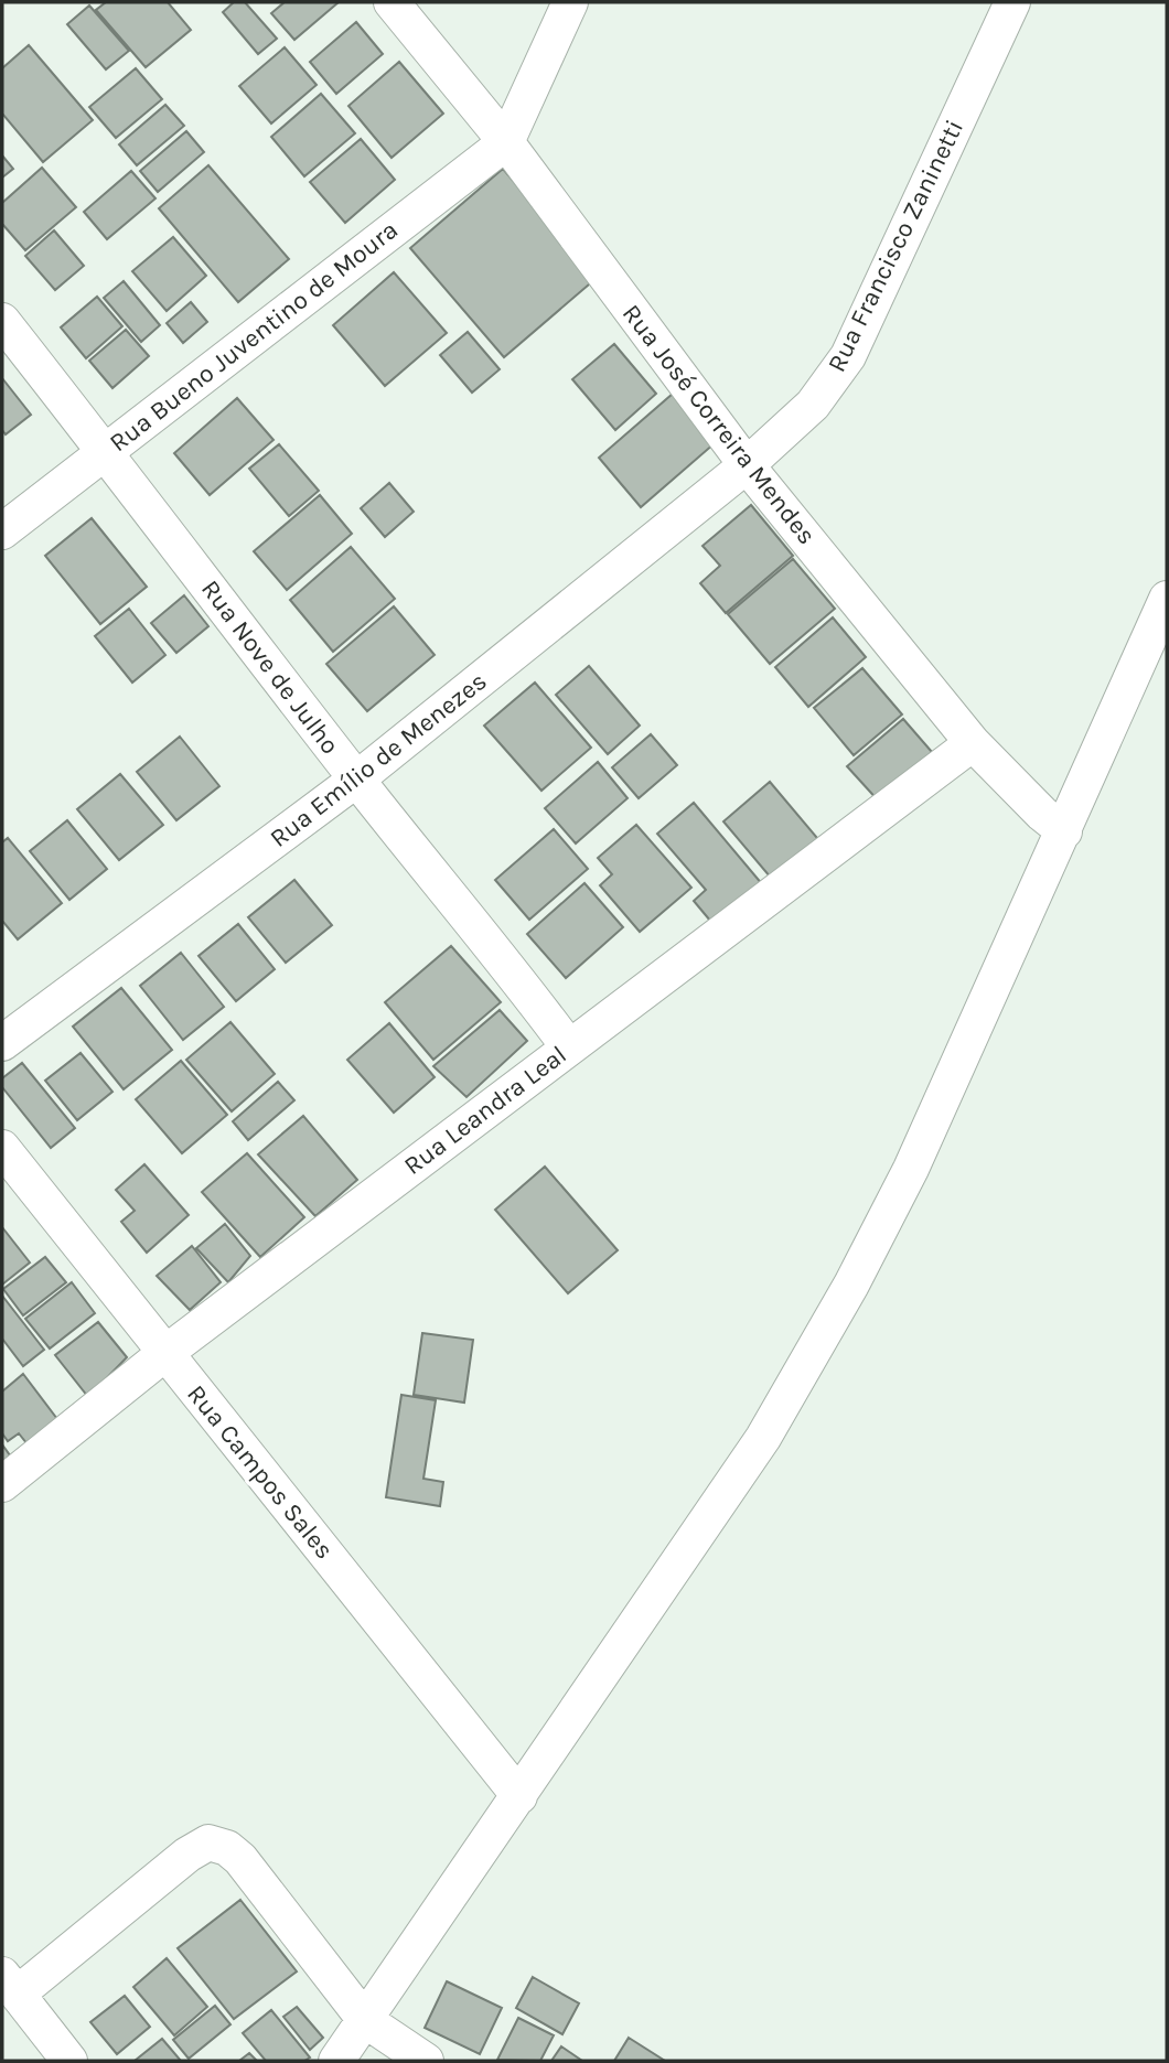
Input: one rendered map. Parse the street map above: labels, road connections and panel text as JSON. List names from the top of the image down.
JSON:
{
  "streets": {
    "street": [
      "Rua Francisco Zaninetti",
      "Rua Bueno Juventino de Moura",
      "Rua José Correira Mendes",
      "Rua Nove de Julho",
      "Rua Emílio de Menezes",
      "Rua Leandra Leal",
      "Rua Campos Sales"
    ]
  },
  "crossings": [
    ["Rua Francisco Zaninetti", "Rua José Correira Mendes"],
    ["Rua Francisco Zaninetti", "Rua Emílio de Menezes"],
    ["Rua Bueno Juventino de Moura", "Rua José Correira Mendes"],
    ["Rua Bueno Juventino de Moura", "Rua Nove de Julho"],
    ["Rua José Correira Mendes", "Rua Emílio de Menezes"],
    ["Rua José Correira Mendes", "Rua Leandra Leal"],
    ["Rua Nove de Julho", "Rua Emílio de Menezes"],
    ["Rua Nove de Julho", "Rua Leandra Leal"],
    ["Rua Leandra Leal", "Rua Campos Sales"]
  ]
}
